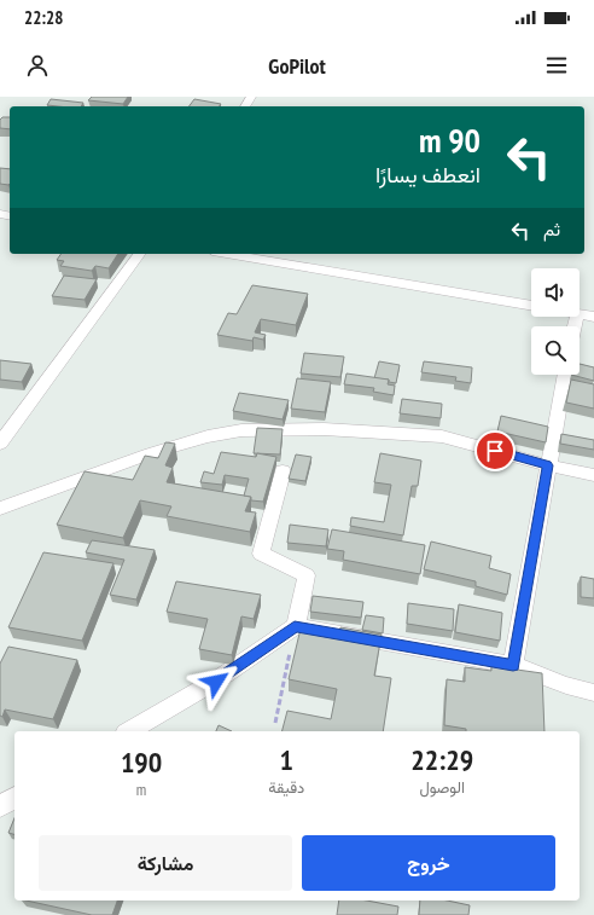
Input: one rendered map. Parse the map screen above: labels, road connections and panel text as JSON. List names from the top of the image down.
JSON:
{
  "page": {
    "status": "22:28",
    "header": "GoPilot",
    "turn": ["90 m", "انعطف يسارًا"],
    "then": "ثم",
    "eta": [
      "22:29",
      "الوصول",
      "1",
      "دقيقة",
      "190",
      "m"
    ],
    "buttons": ["خروج", "مشاركة"]
  }
}
